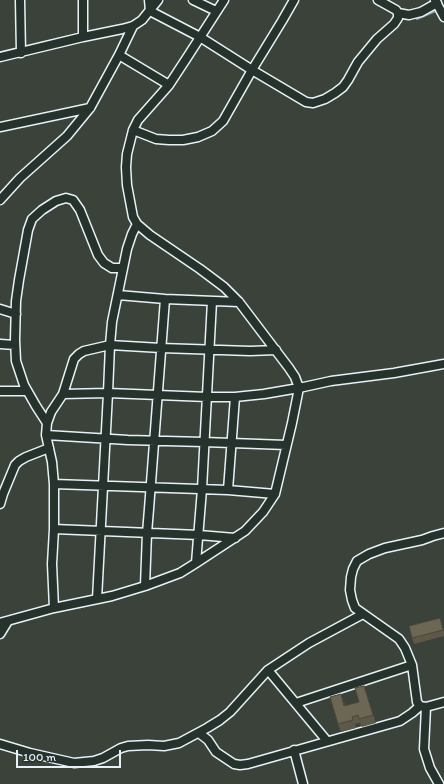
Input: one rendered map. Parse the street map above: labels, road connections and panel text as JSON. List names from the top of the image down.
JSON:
{
  "scale_bar": "100 m"
}
